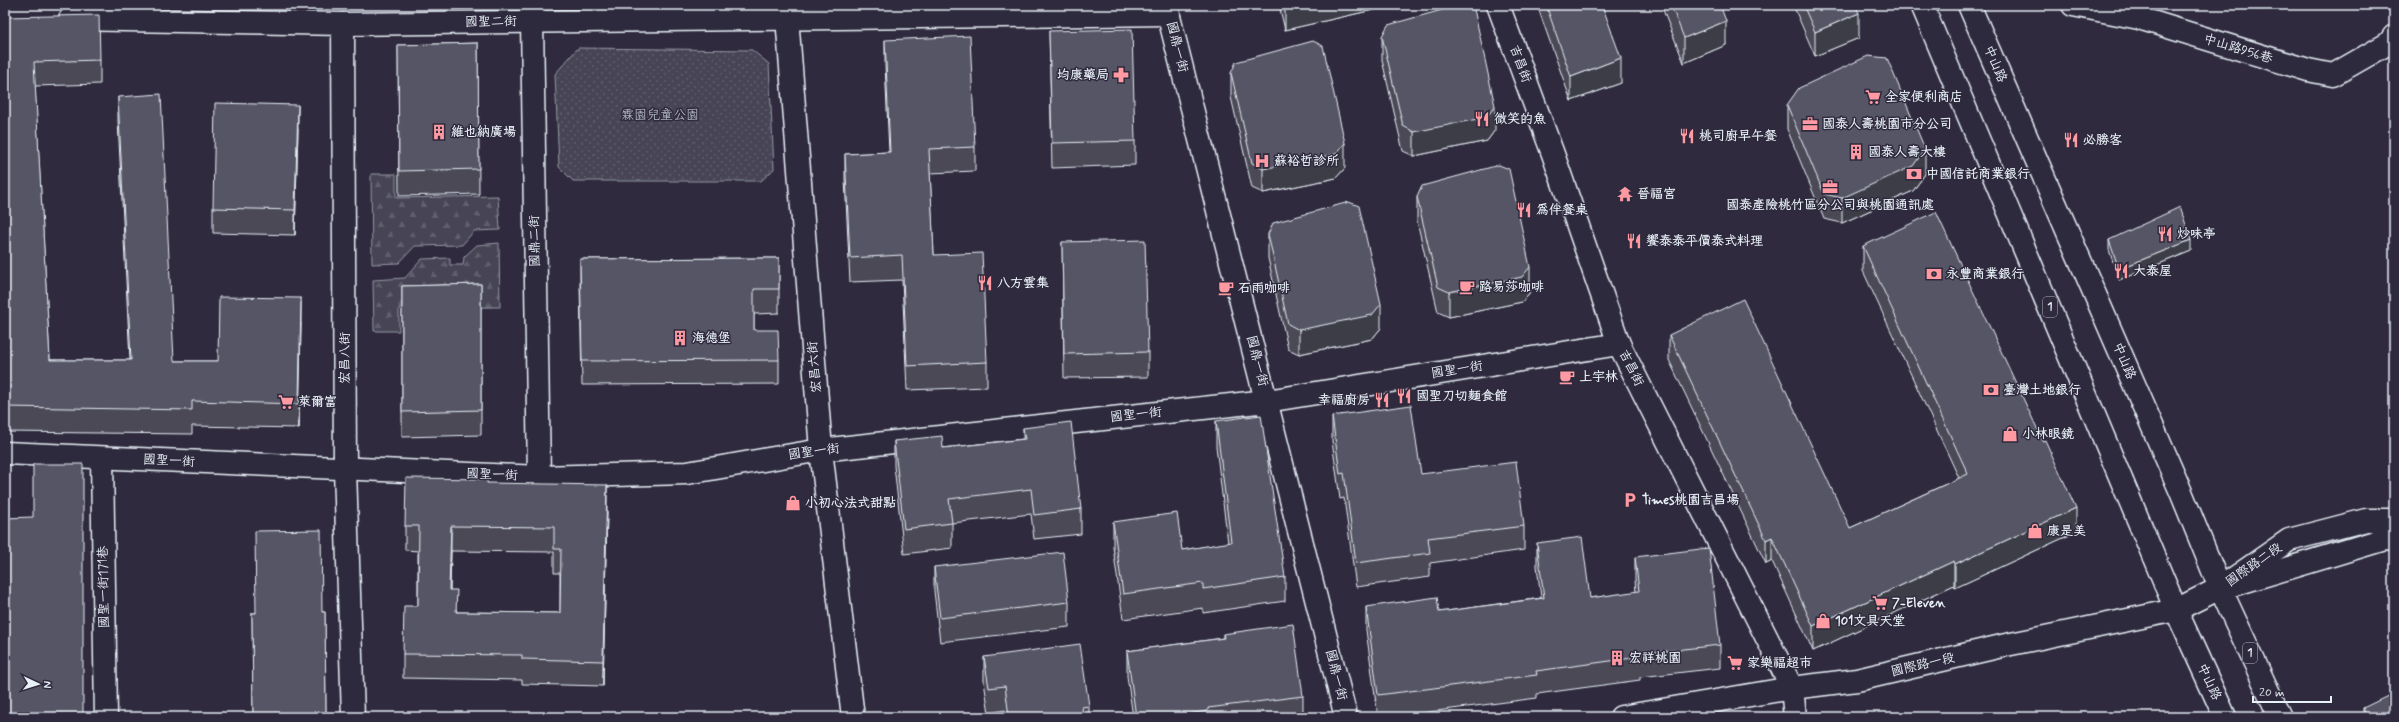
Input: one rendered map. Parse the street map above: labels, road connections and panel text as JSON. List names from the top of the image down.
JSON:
{
  "streets": {
    "street": [
      "國聖二街",
      "國鼎一街",
      "中山路956巷",
      "吉昌街",
      "中山路",
      "國鼎二街",
      "1",
      "宏昌八街",
      "宏昌六街",
      "國聖一街",
      "國際路二段",
      "國聖一街171巷",
      "國際路一段"
    ]
  },
  "crossings": [
    ["國聖二街", "國鼎一街"],
    ["國聖二街", "國鼎二街"],
    ["國聖二街", "宏昌八街"],
    ["國聖二街", "宏昌六街"],
    ["國鼎一街", "國聖一街"],
    ["吉昌街", "國聖一街"],
    ["吉昌街", "國際路一段"],
    ["中山路", "國際路二段"],
    ["中山路", "國際路一段"],
    ["國鼎二街", "國聖一街"],
    ["宏昌八街", "國聖一街"],
    ["宏昌六街", "國聖一街"],
    ["國聖一街", "國聖一街171巷"],
    ["國際路二段", "國際路一段"]
  ],
  "parks": ["霖園兒童公園"],
  "places": {
    "pharmacy": ["均康藥局"],
    "supermarket": [
      "全家便利商店",
      "萊爾富",
      "7-Eleven",
      "家樂福超市"
    ],
    "restaurant": [
      "微笑的魚",
      "桃司廚早午餐",
      "必勝客",
      "為伴餐桌",
      "炒味亭",
      "饗泰泰平價泰式料理",
      "大泰屋",
      "八方雲集",
      "國聖刀切麵食館",
      "幸福廚房"
    ],
    "office": ["國泰人壽桃園市分公司", "國泰產險桃竹區分公司與桃園通訊處"],
    "building": [
      "維也納廣場",
      "國泰人壽大樓",
      "海德堡",
      "宏祥桃園"
    ],
    "hospital": ["蘇裕哲診所"],
    "bank": ["中國信託商業銀行", "永豐商業銀行", "臺灣土地銀行"],
    "temple": ["晉福宮"],
    "cafe": ["路易莎咖啡", "石雨咖啡", "上宇林"],
    "shop": [
      "小林眼鏡",
      "小初心法式甜點",
      "康是美",
      "101文具天堂"
    ],
    "parking": ["Times桃園吉昌場"]
  },
  "scale_bar": "20 m",
  "north": "right"
}
